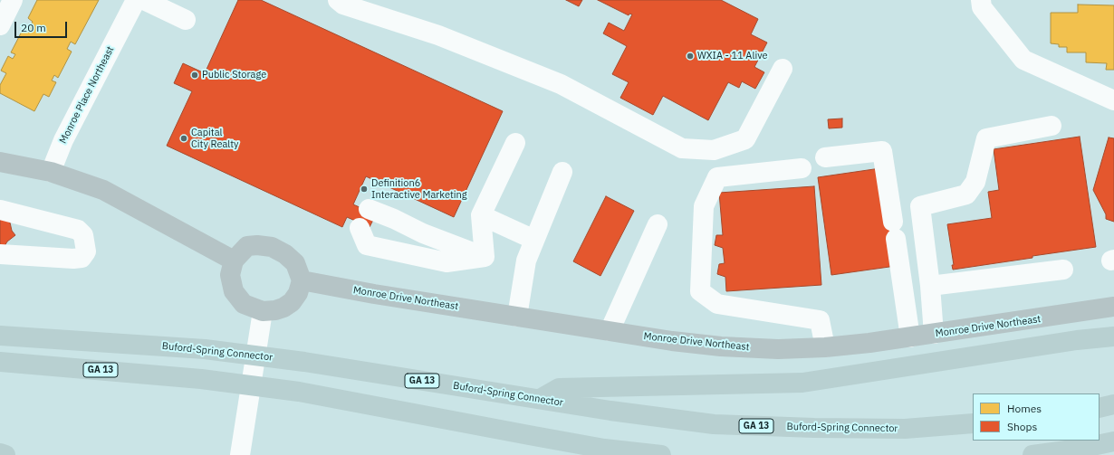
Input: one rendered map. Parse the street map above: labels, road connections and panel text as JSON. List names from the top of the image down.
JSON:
{
  "streets": {
    "highway": ["Buford-Spring Connector", "GA 13"],
    "main road": ["Monroe Drive Northeast"],
    "street": ["Monroe Place Northeast"]
  },
  "places": [
    "WXIA - 11 Alive",
    "Public Storage",
    "Capital City Realty",
    "Definition6 Interactive Marketing"
  ],
  "legend": ["Homes", "Shops"],
  "scale_bar": "20 m"
}
